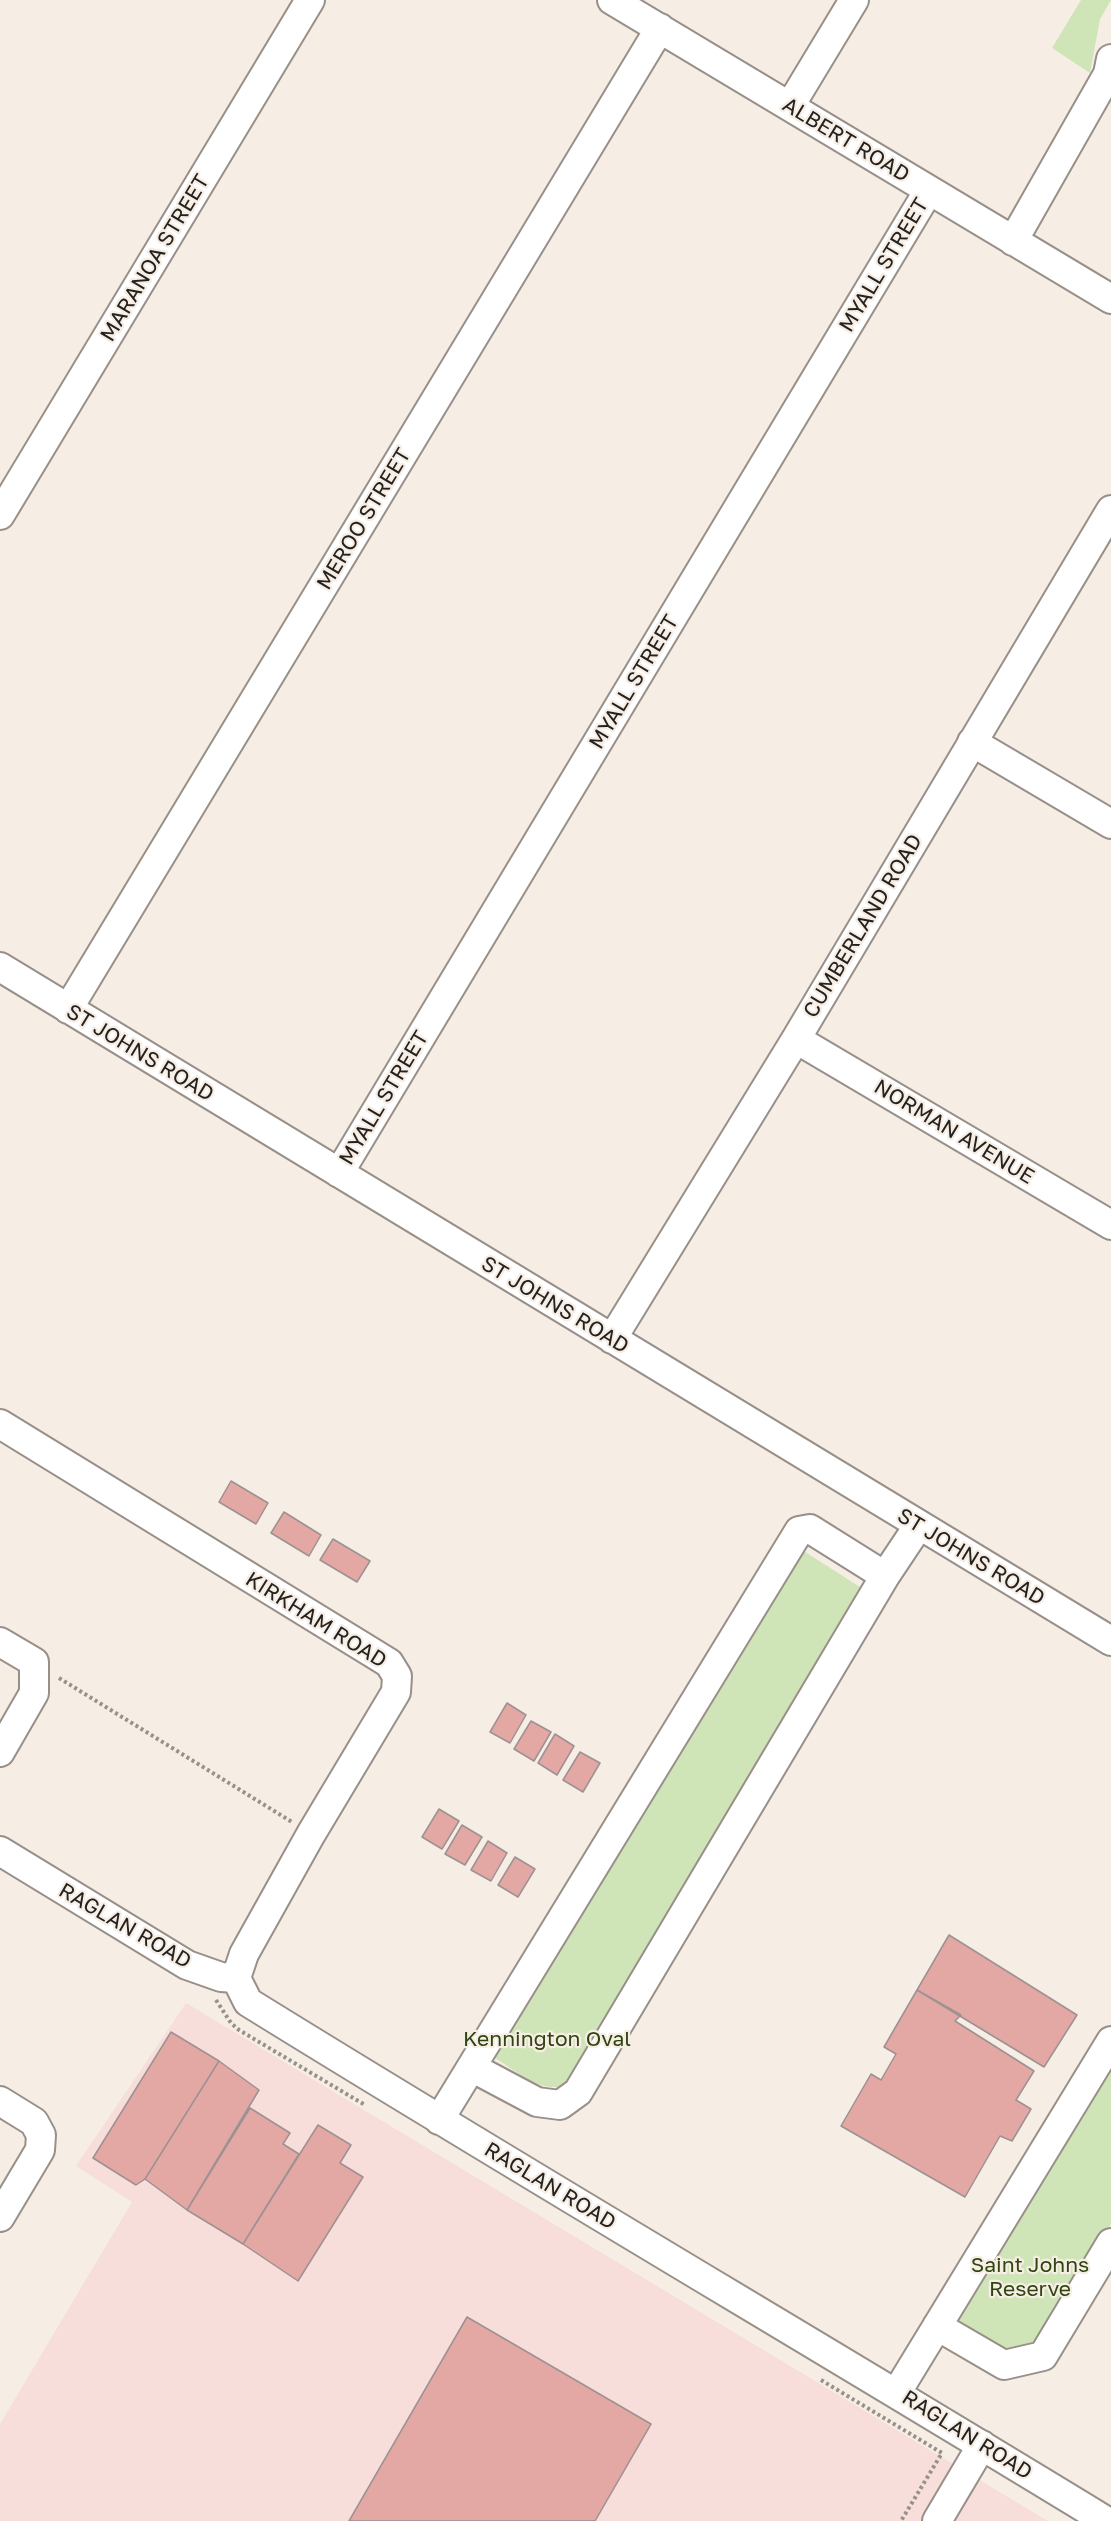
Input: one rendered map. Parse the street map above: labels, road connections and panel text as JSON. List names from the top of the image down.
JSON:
{
  "streets": {
    "street": [
      "ALBERT ROAD",
      "MARANOA STREET",
      "MYALL STREET",
      "MEROO STREET",
      "CUMBERLAND ROAD",
      "ST JOHNS ROAD",
      "NORMAN AVENUE",
      "KIRKHAM ROAD",
      "RAGLAN ROAD"
    ]
  },
  "crossings": [
    ["ALBERT ROAD", "MYALL STREET"],
    ["ALBERT ROAD", "MEROO STREET"],
    ["MYALL STREET", "ST JOHNS ROAD"],
    ["MEROO STREET", "ST JOHNS ROAD"],
    ["CUMBERLAND ROAD", "ST JOHNS ROAD"],
    ["CUMBERLAND ROAD", "NORMAN AVENUE"],
    ["KIRKHAM ROAD", "RAGLAN ROAD"]
  ],
  "parks": ["Kennington Oval", "Saint Johns Reserve"]
}
